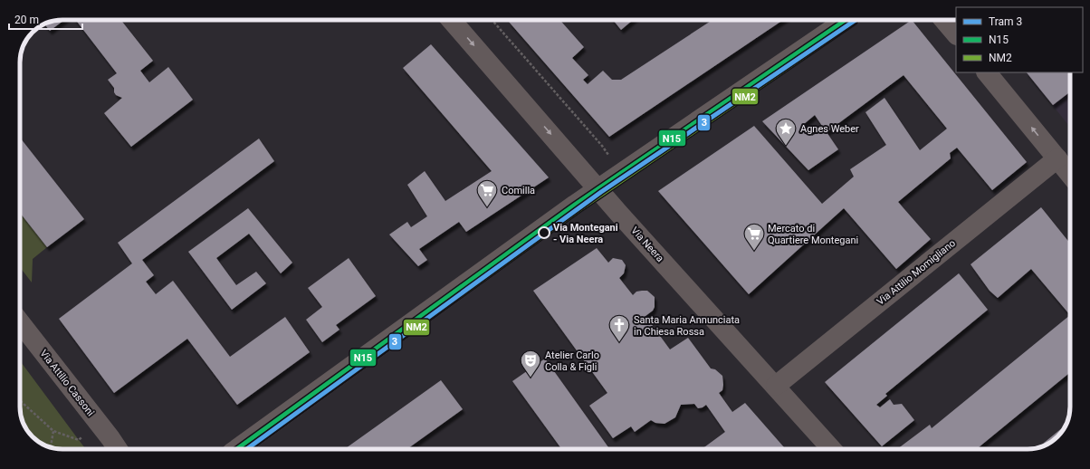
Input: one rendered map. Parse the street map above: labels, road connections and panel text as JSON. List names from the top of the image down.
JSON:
{
  "streets": {
    "street": ["Via Neera", "Via Attilio Momigliano", "Via Attilio Cassoni"]
  },
  "crossings": [
    ["Via Neera", "Via Attilio Momigliano"]
  ],
  "one_way": ["Via Neera"],
  "places": {
    "place": ["Agnes Weber"],
    "supermarket": ["Comilla", "Mercato di Quartiere Montegani"],
    "other": ["Via Montegani - Via Neera"],
    "church": ["Santa Maria Annunciata in Chiesa Rossa"],
    "theatre": ["Atelier Carlo Colla & Figli"]
  },
  "lines": ["tram line 3", "transit line N15", "transit line NM2"],
  "legend": ["Tram 3", "N15", "NM2"],
  "scale_bar": "20 m"
}
